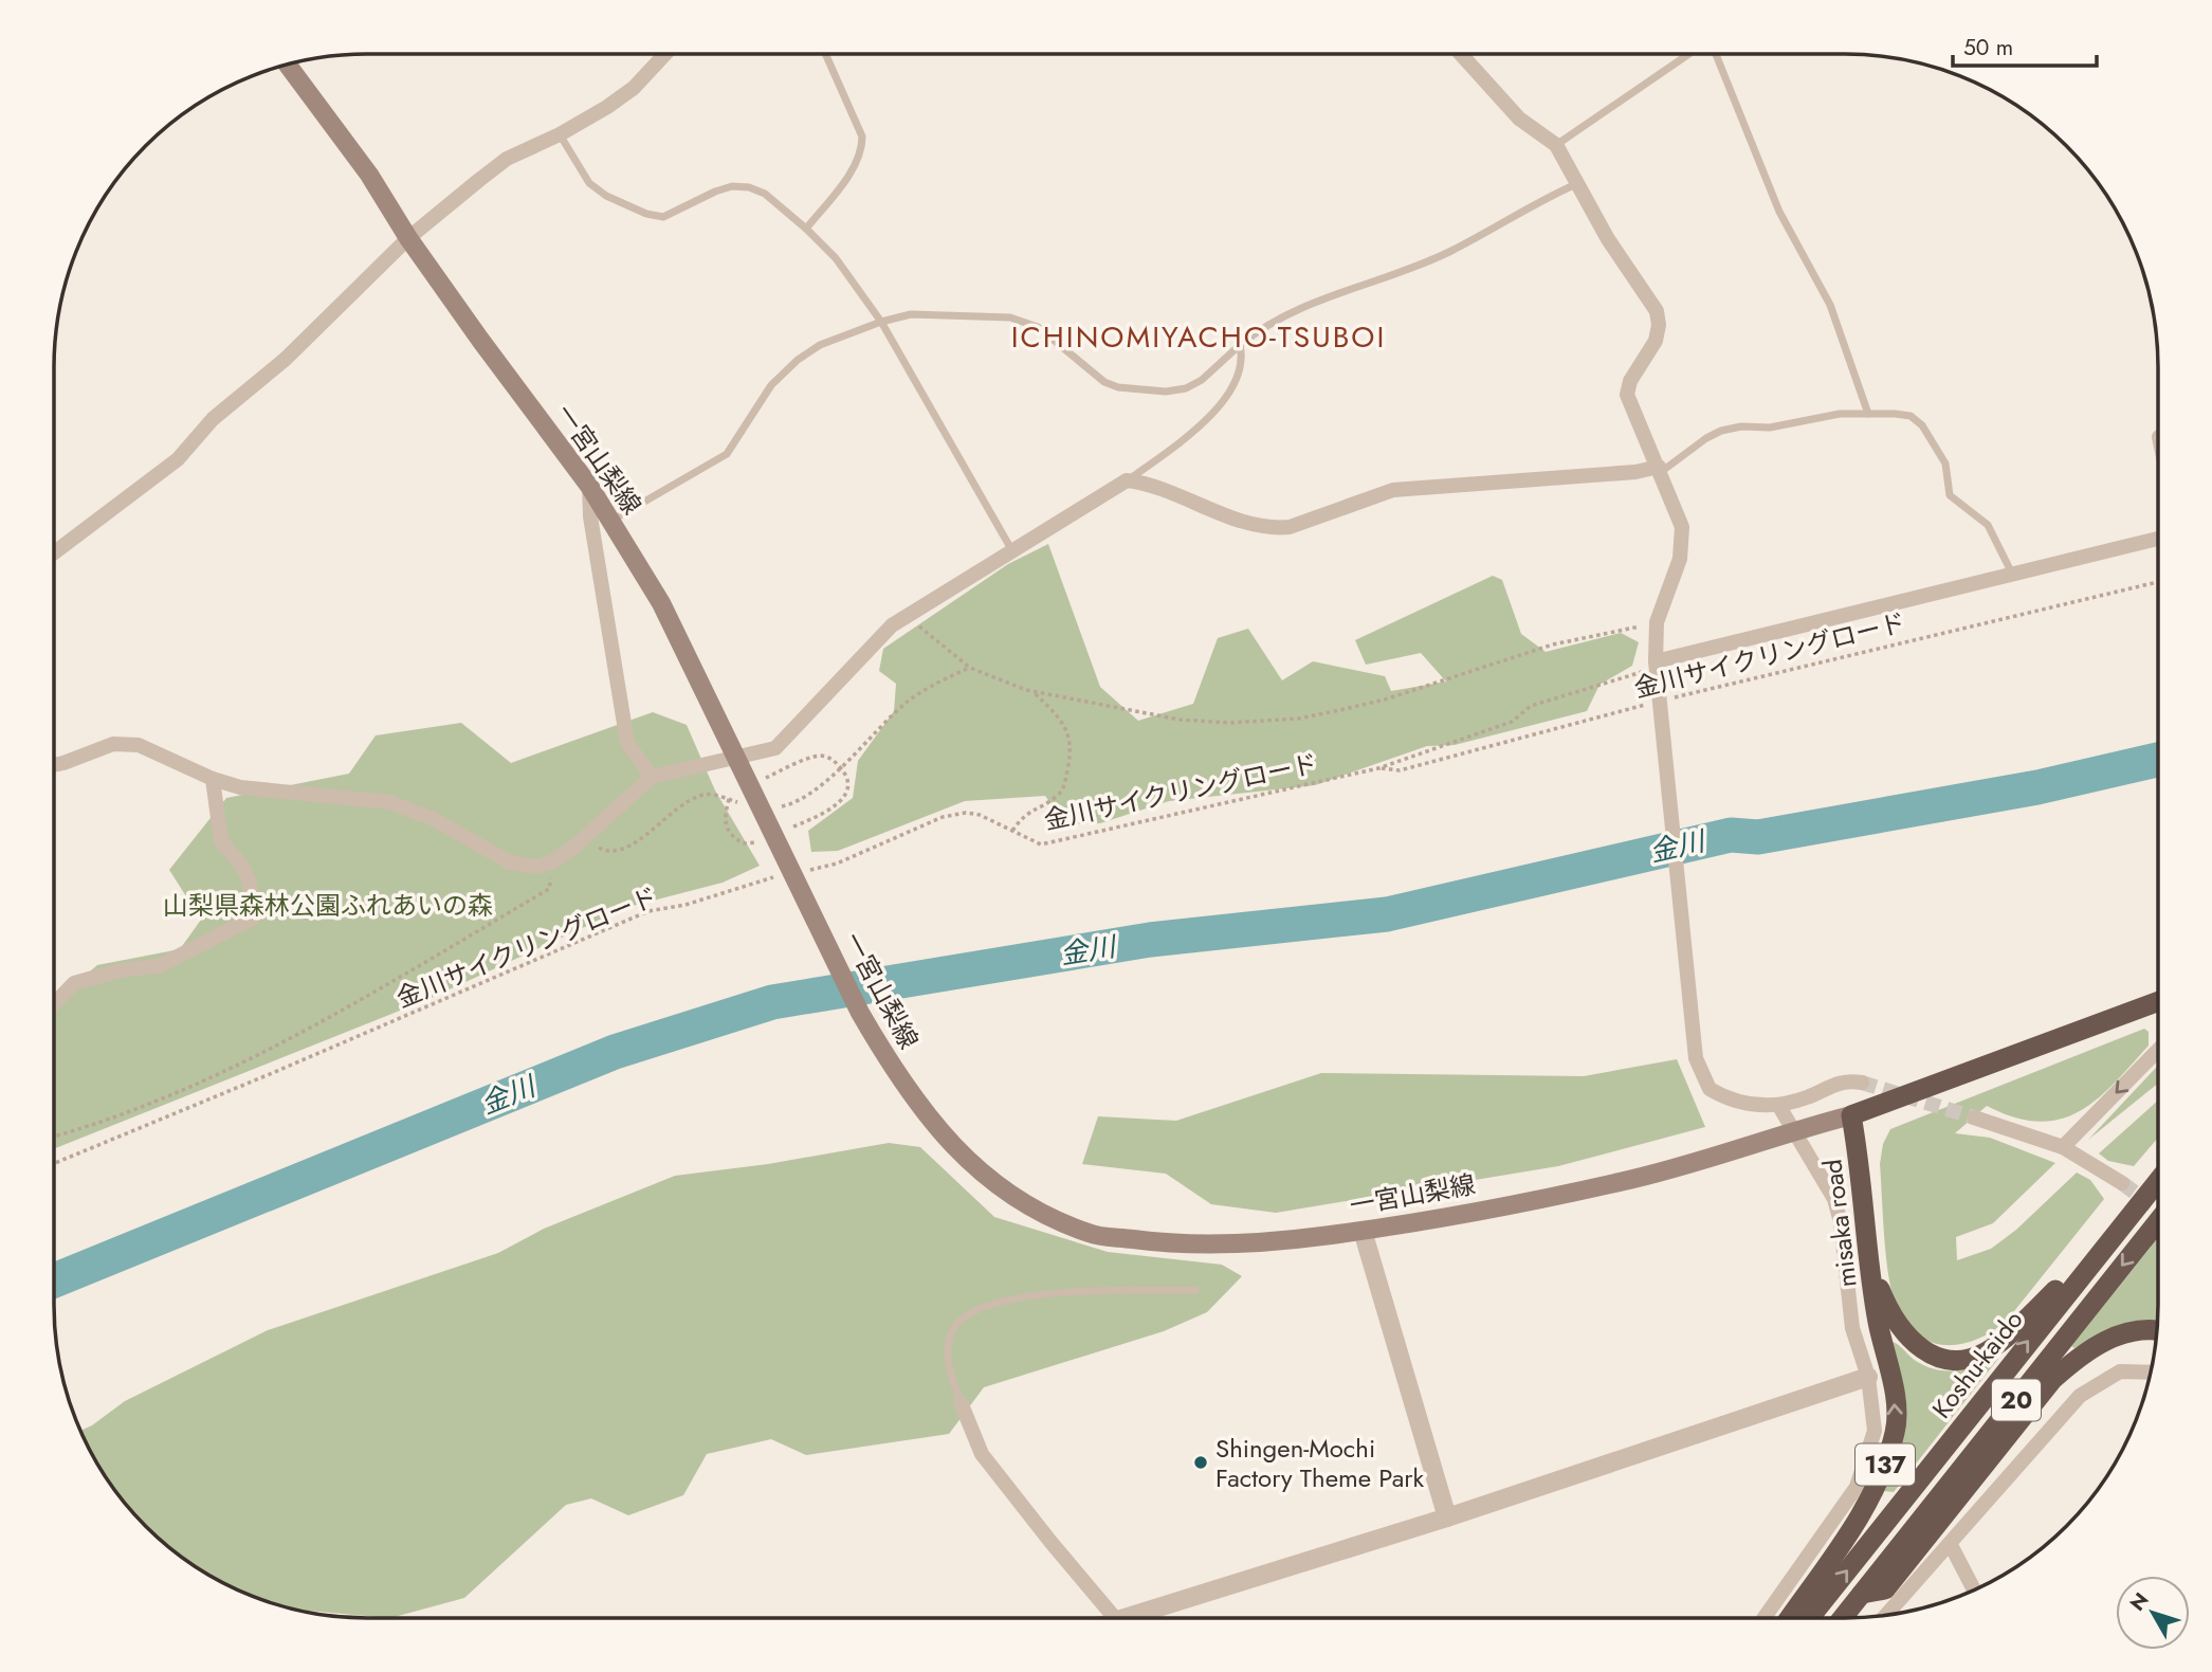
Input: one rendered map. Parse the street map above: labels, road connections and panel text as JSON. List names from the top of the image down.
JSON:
{
  "streets": {
    "highway": [
      "misaka road",
      "Koshu-kaido",
      "20",
      "137"
    ],
    "main road": ["一宮山梨線"],
    "path": ["金川サイクリングロード"]
  },
  "crossings": [
    ["一宮山梨線", "misaka road"]
  ],
  "one_way": ["misaka road"],
  "districts": ["ICHINOMIYACHO-TSUBOI"],
  "water": ["金川"],
  "parks": ["山梨県森林公園ふれあいの森"],
  "places": ["Shingen-Mochi Factory Theme Park"],
  "scale_bar": "50 m",
  "north": "top left"
}
